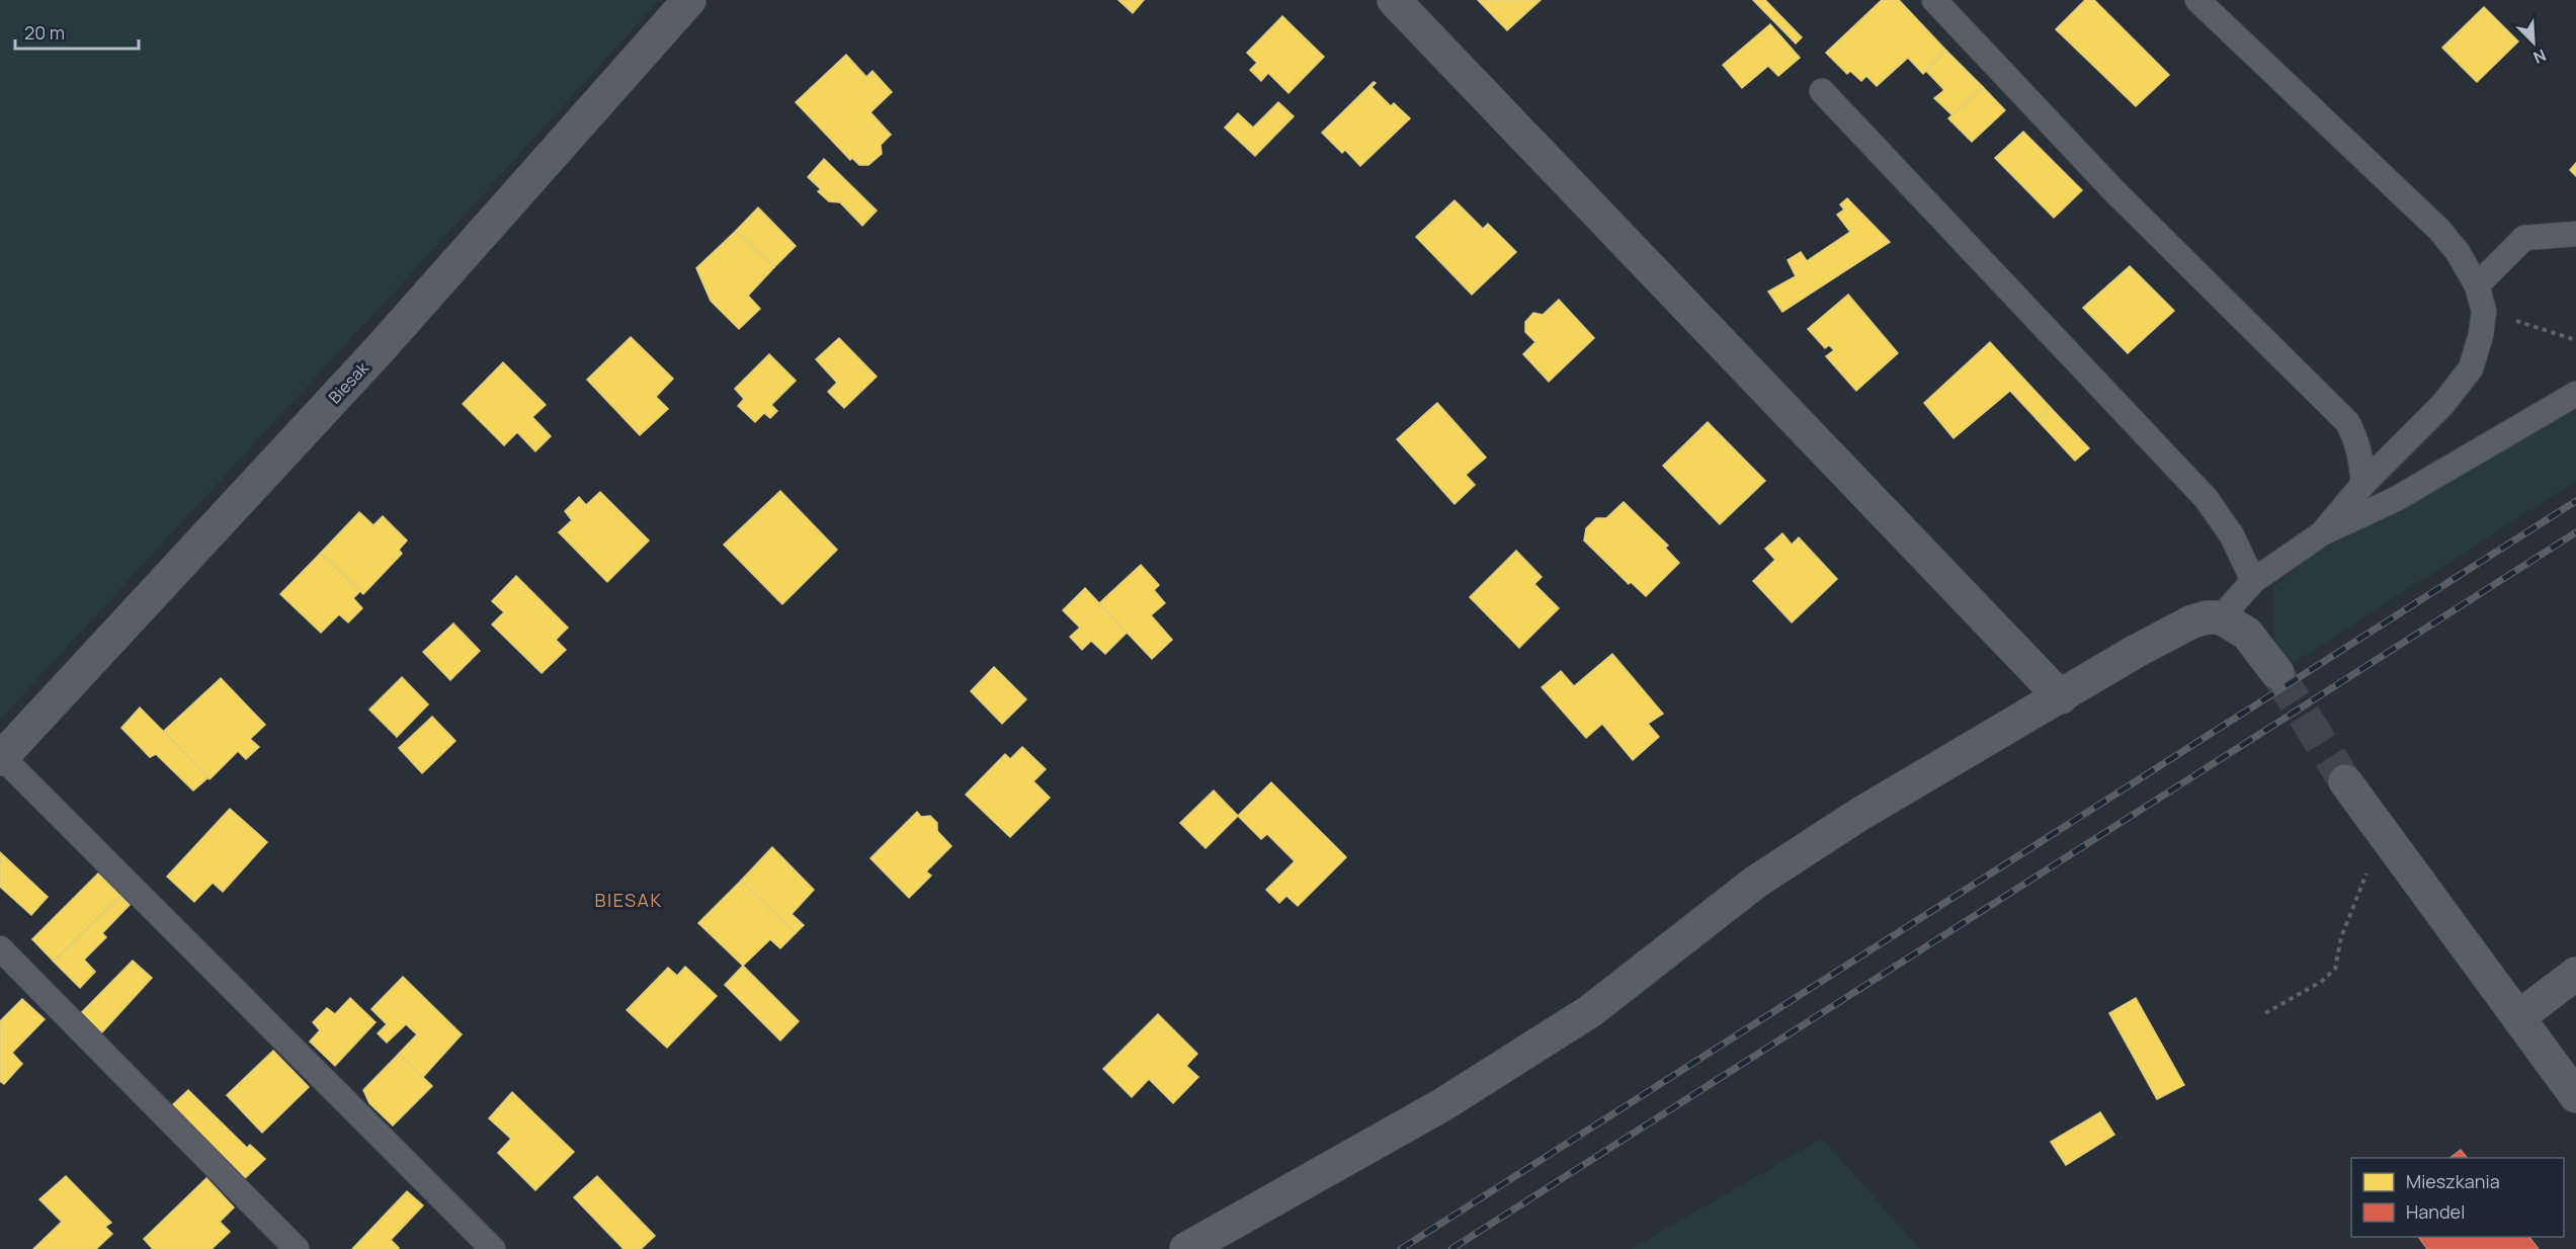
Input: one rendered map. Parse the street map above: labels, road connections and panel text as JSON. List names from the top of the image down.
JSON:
{
  "streets": {
    "street": ["Biesak"]
  },
  "districts": ["BIESAK"],
  "legend": ["Mieszkania", "Handel"],
  "scale_bar": "20 m",
  "north": "bottom right"
}
